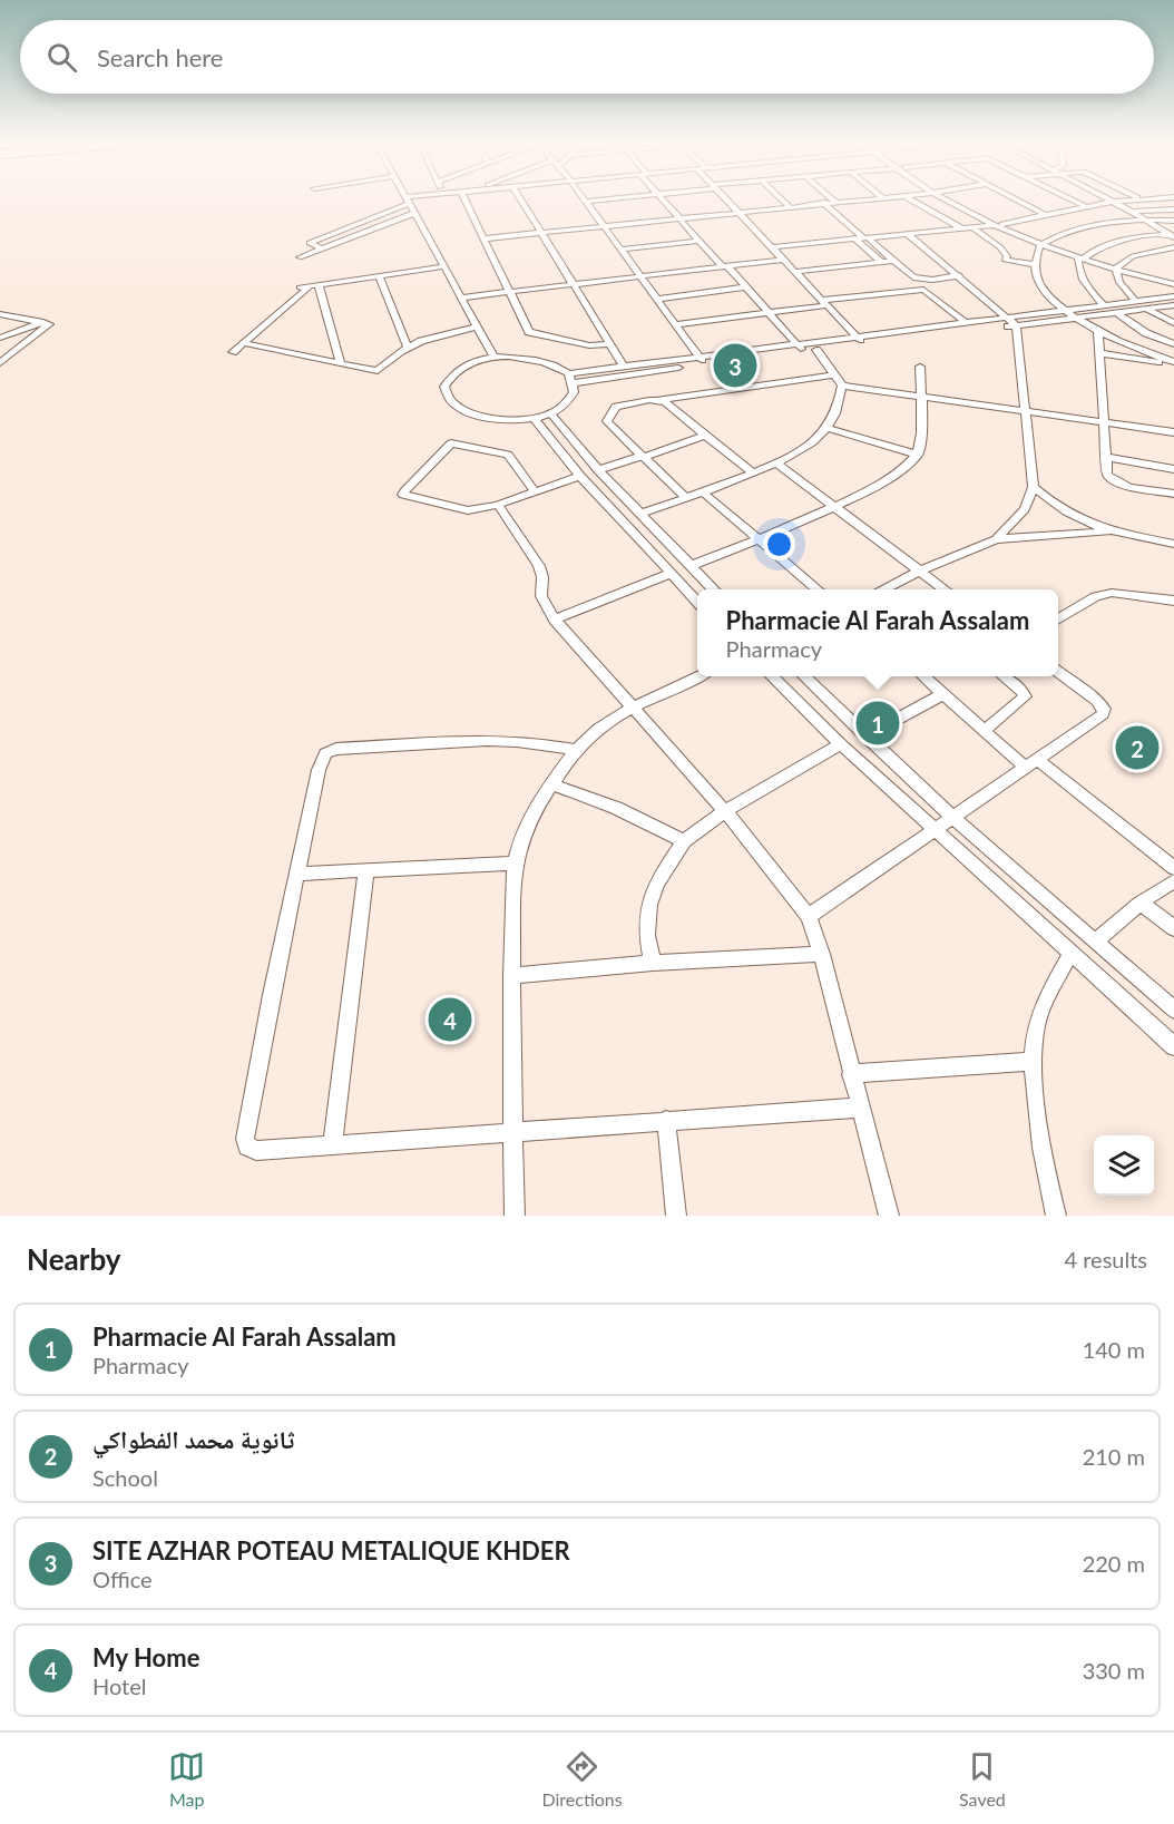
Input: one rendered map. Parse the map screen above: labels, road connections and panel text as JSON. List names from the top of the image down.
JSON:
{
  "page": {
    "search": "Search here",
    "pins": [
      "3",
      "1",
      "2",
      "4"
    ],
    "popup": ["Pharmacie Al Farah Assalam", "Pharmacy"],
    "heading": ["Nearby", "4 results"],
    "list": [
      {
        "mark": "1",
        "name": "Pharmacie Al Farah Assalam",
        "note": "Pharmacy",
        "value": "140 m"
      },
      {
        "mark": "2",
        "name": "ثانوية محمد الفطواكي",
        "note": "School",
        "value": "210 m"
      },
      {
        "mark": "3",
        "name": "SITE AZHAR POTEAU METALIQUE KHDER",
        "note": "Office",
        "value": "220 m"
      },
      {
        "mark": "4",
        "name": "My Home",
        "note": "Hotel",
        "value": "330 m"
      }
    ],
    "nav": ["Map", "Directions", "Saved"]
  }
}
